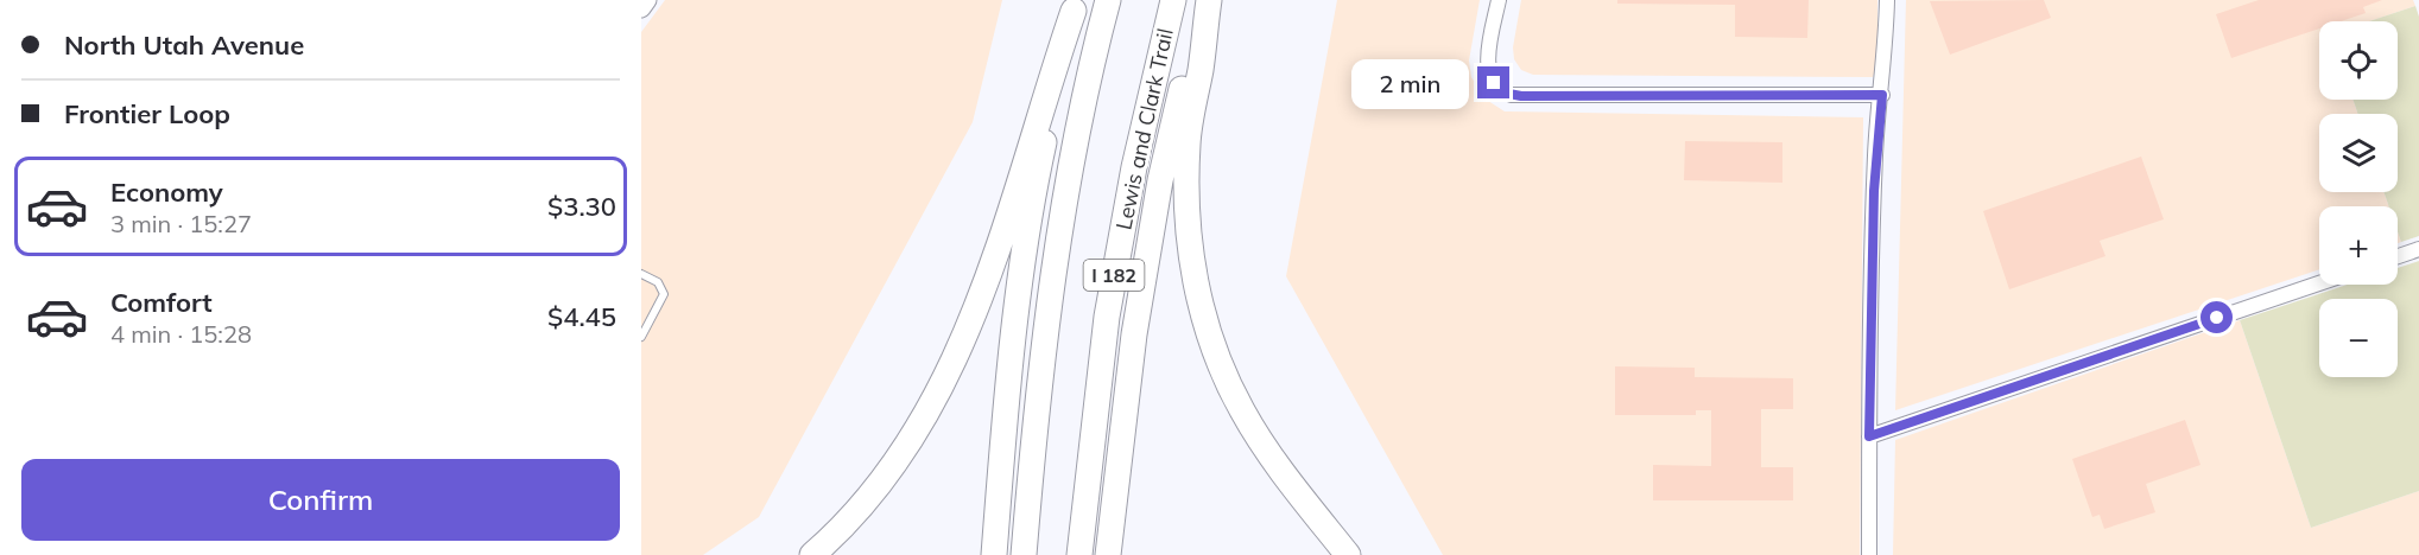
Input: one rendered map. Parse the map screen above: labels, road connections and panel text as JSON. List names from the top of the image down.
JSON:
{
  "streets": {
    "highway": ["Lewis and Clark Trail", "I 182"]
  },
  "page": {
    "banner": ["North Utah Avenue", "Frontier Loop"],
    "map_buttons": ["+", "−"],
    "bubble": "2 min",
    "list": [
      {
        "name": "Economy",
        "note": "3 min · 15:27",
        "value": "$3.30"
      },
      {
        "name": "Comfort",
        "note": "4 min · 15:28",
        "value": "$4.45"
      }
    ],
    "buttons": "Confirm"
  }
}
